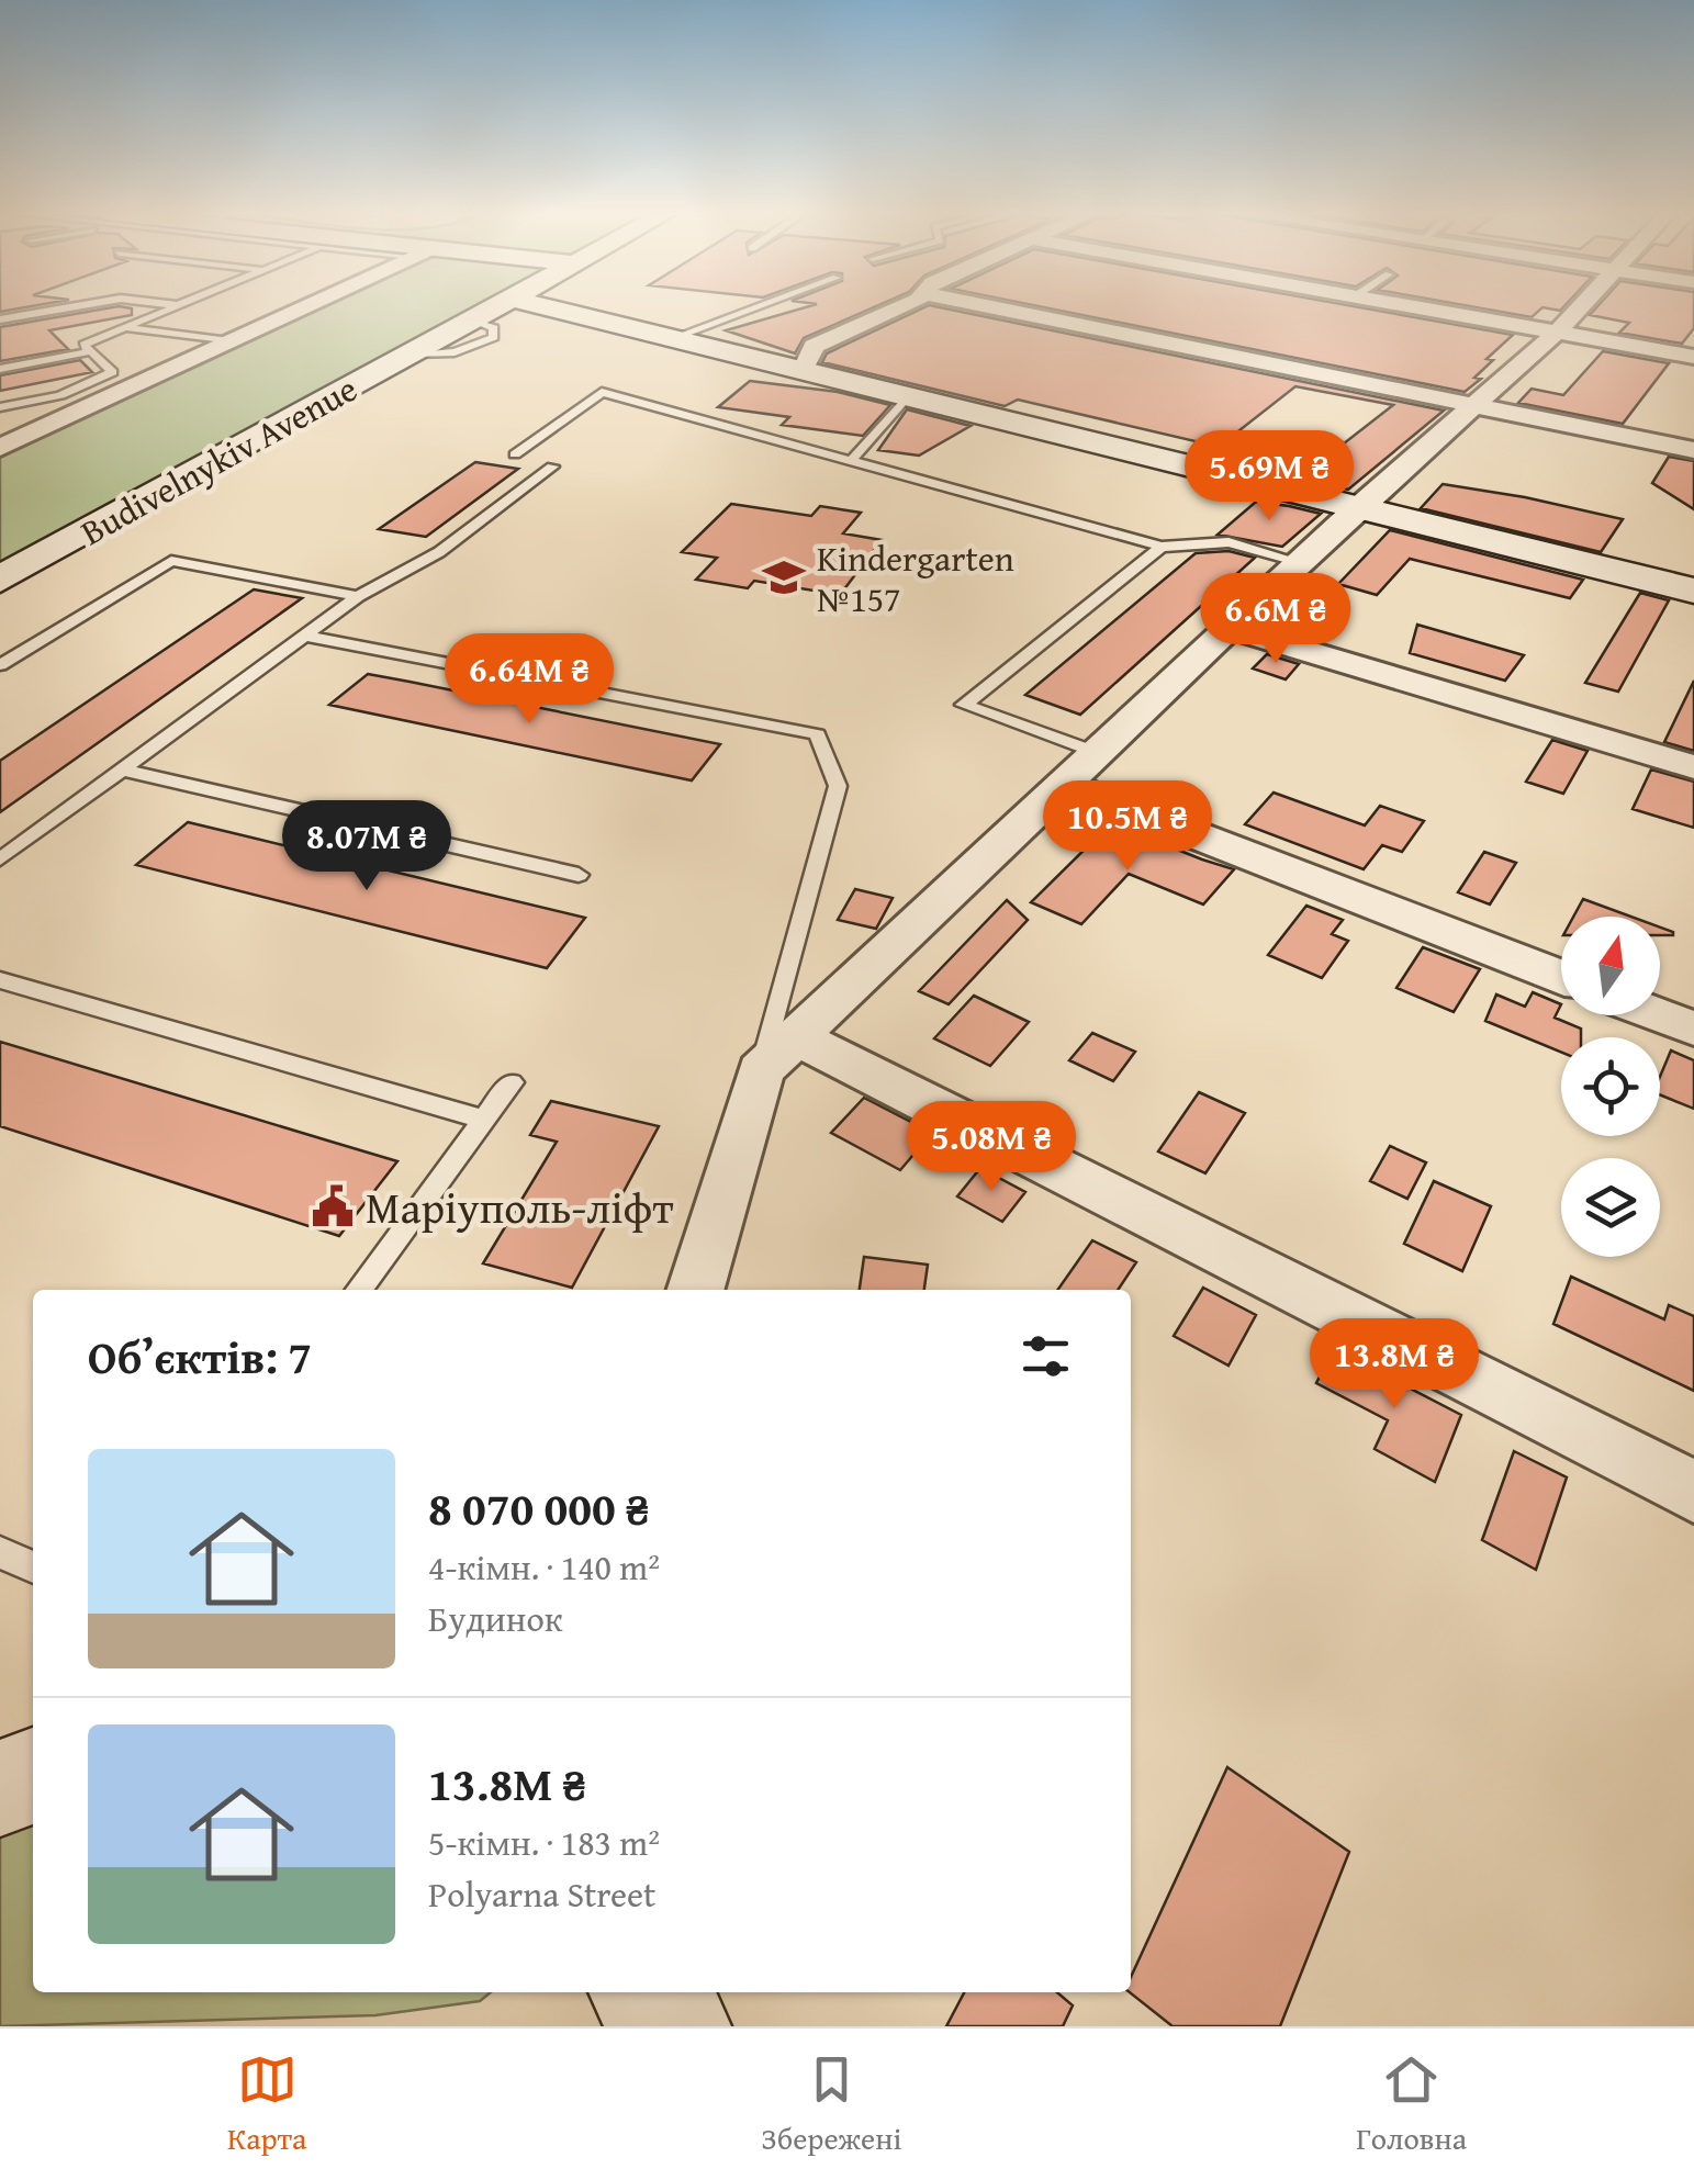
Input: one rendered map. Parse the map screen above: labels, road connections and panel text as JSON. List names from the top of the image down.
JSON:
{
  "streets": {
    "street": ["Budivelnykiv Avenue"]
  },
  "places": {
    "school or university": ["Kindergarten №157"],
    "public building": ["Маріуполь-ліфт"]
  },
  "north": "top",
  "page": {
    "price": [
      "5.69M ₴",
      "6.6M ₴",
      "6.64M ₴",
      "10.5M ₴",
      "8.07M ₴",
      "5.08M ₴",
      "13.8M ₴"
    ],
    "heading": "Об’єктів: 7",
    "list": [
      {
        "name": "8 070 000 ₴",
        "note": "4-кімн. · 140 m² · Будинок"
      },
      {
        "name": "13.8M ₴",
        "note": "5-кімн. · 183 m² · Polyarna Street"
      }
    ],
    "tabs": ["Карта", "Збережені", "Головна"]
  }
}
